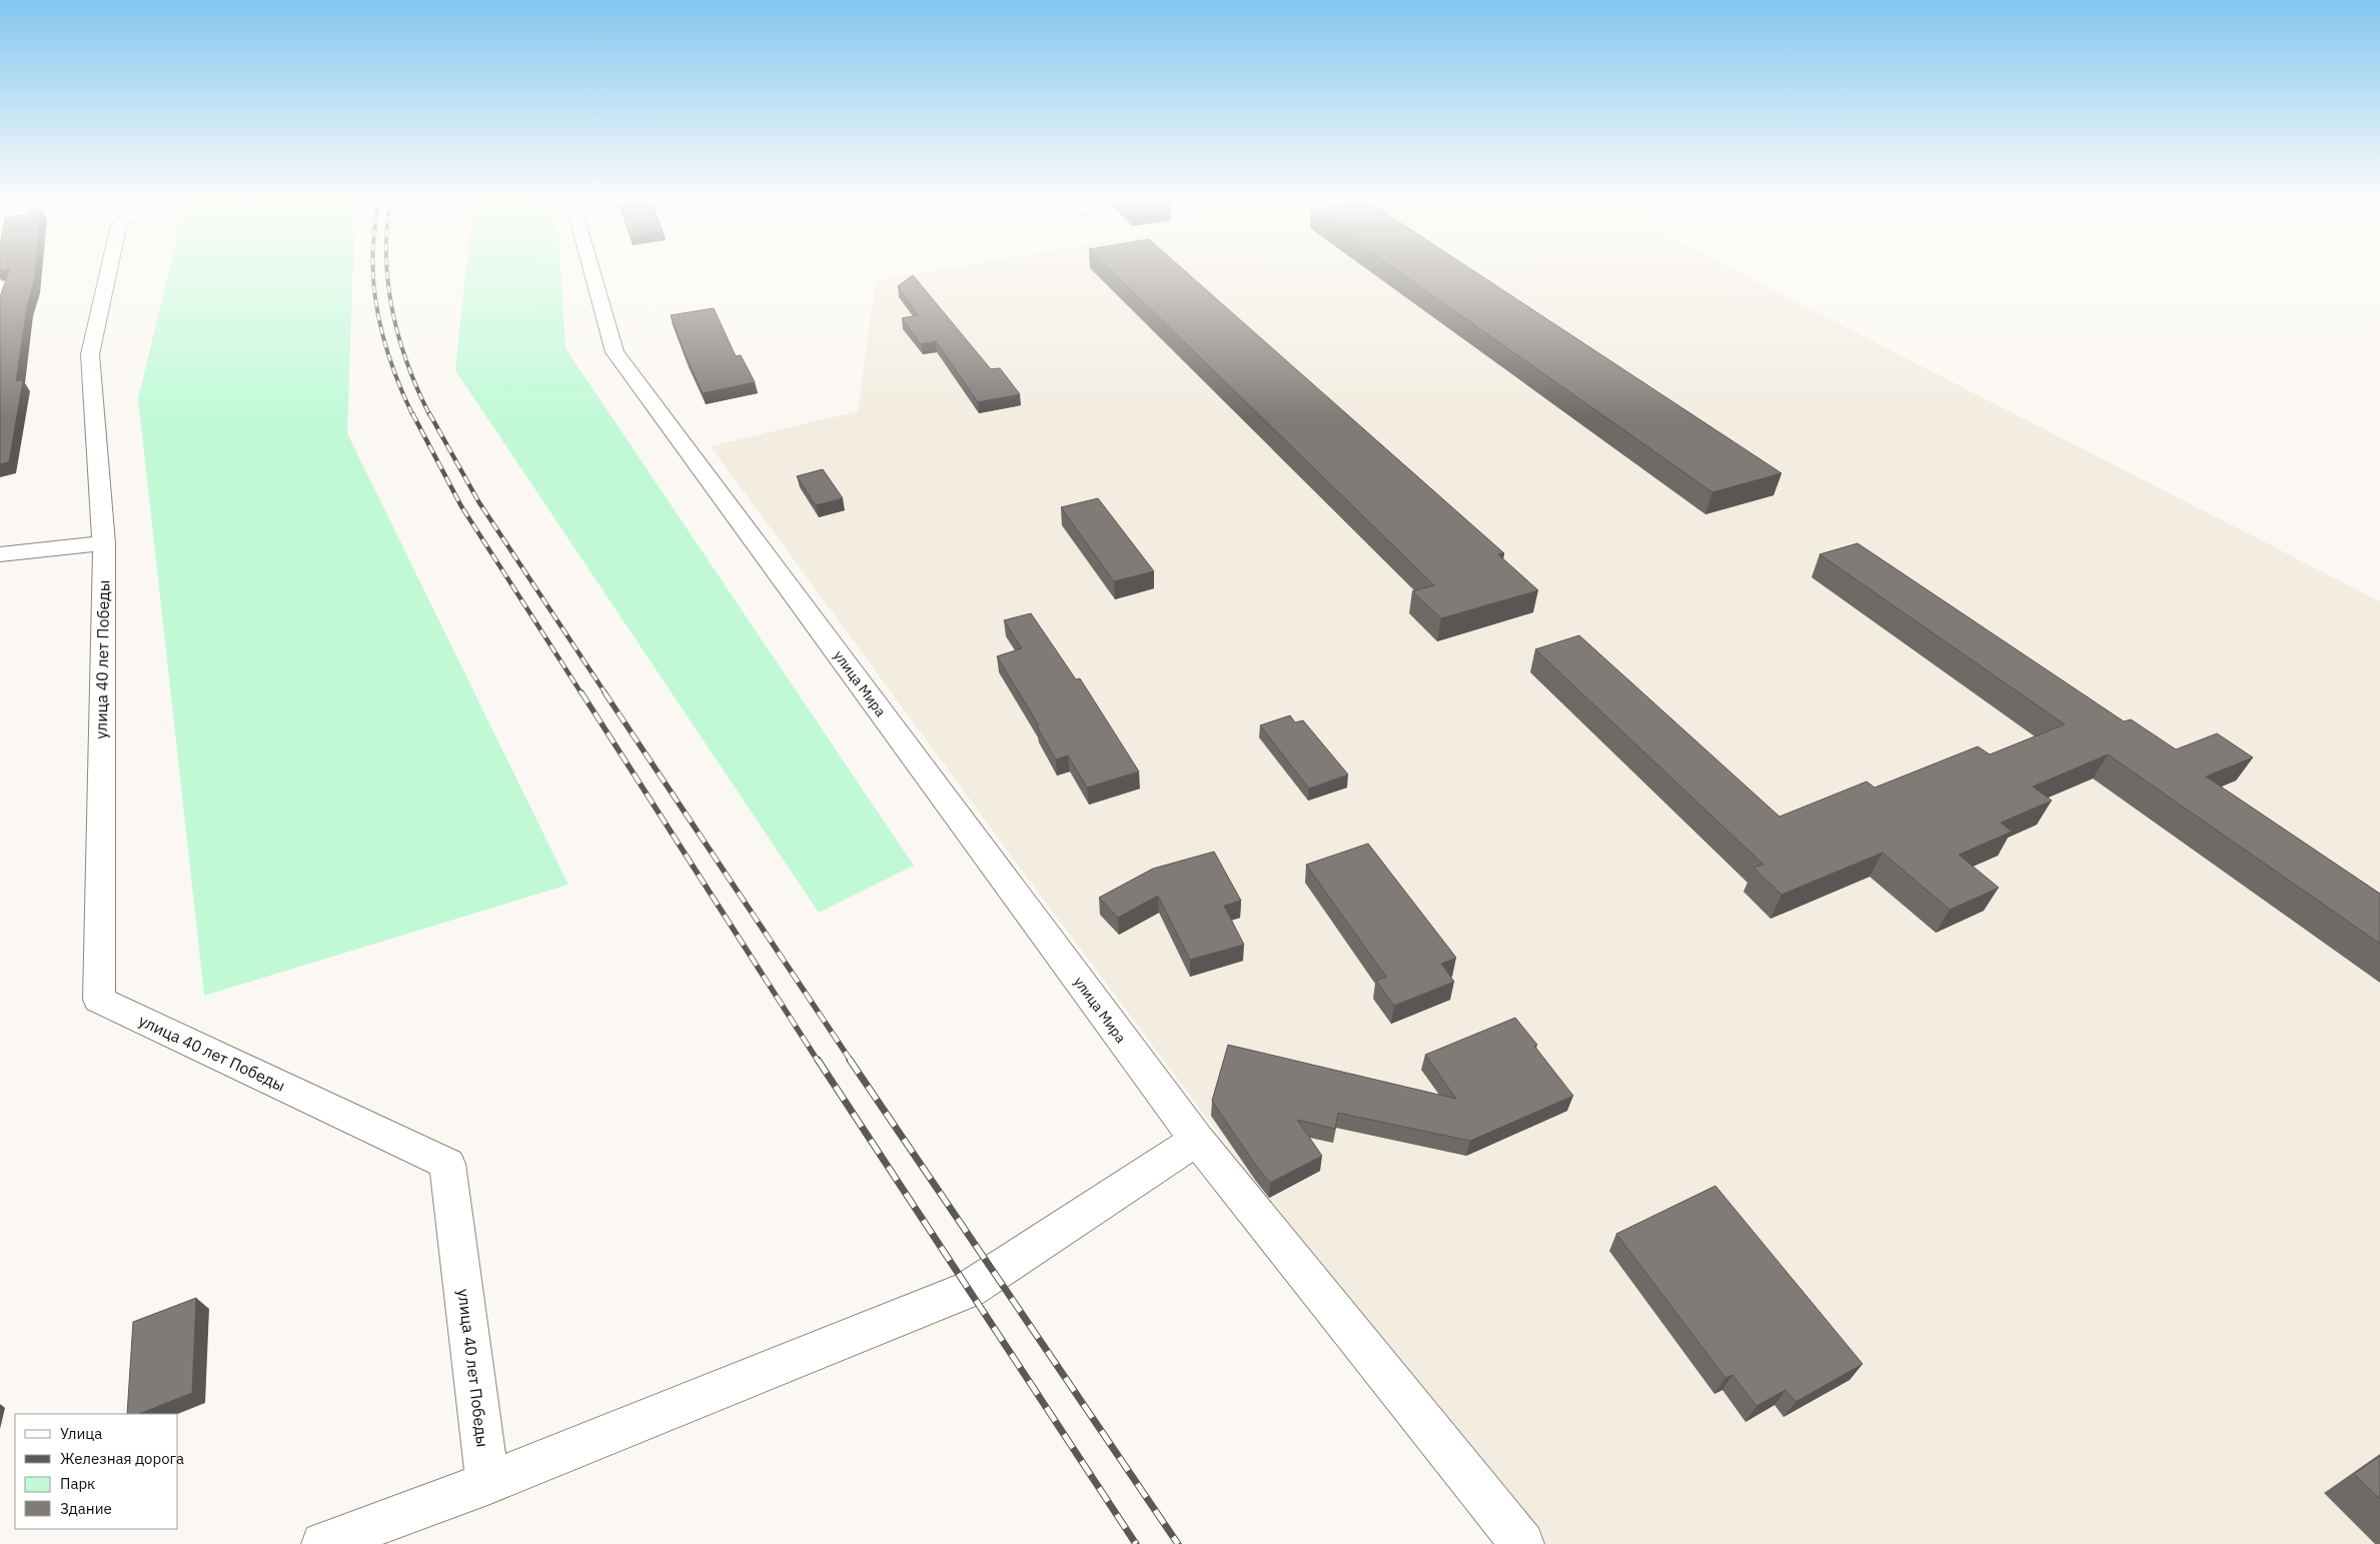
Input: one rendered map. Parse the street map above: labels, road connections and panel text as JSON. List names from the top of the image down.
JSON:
{
  "streets": {
    "street": ["улица 40 лет Победы", "улица Мира"]
  },
  "legend": [
    "Улица",
    "Железная дорога",
    "Парк",
    "Здание"
  ]
}
